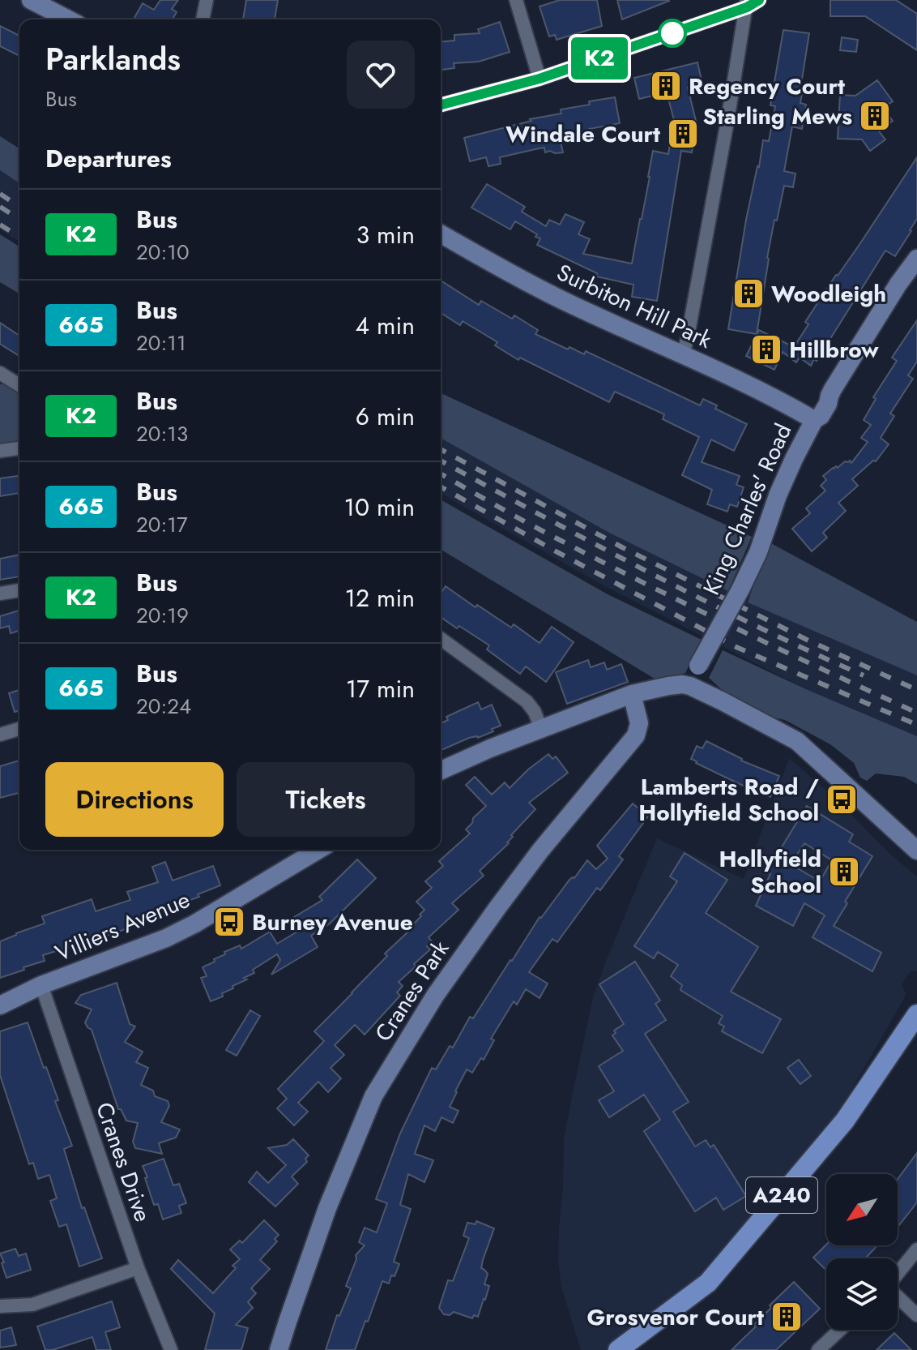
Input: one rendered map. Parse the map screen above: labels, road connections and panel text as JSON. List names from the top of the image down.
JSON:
{
  "streets": {
    "main road": ["A240"],
    "street": [
      "Surbiton Hill Park",
      "King Charles' Road",
      "Villiers Avenue",
      "Cranes Park",
      "Cranes Drive"
    ]
  },
  "crossings": [
    ["Surbiton Hill Park", "King Charles' Road"],
    ["Villiers Avenue", "Cranes Drive"]
  ],
  "places": {
    "building": [
      "Regency Court",
      "Starling Mews",
      "Windale Court",
      "Woodleigh",
      "Hillbrow",
      "Hollyfield School",
      "Grosvenor Court"
    ],
    "bus stop": ["Lamberts Road / Hollyfield School", "Burney Avenue"]
  },
  "lines": ["bus line K2"],
  "north": "bottom left",
  "page": {
    "on_map": "K2",
    "heading": [
      ["Parklands", "Bus"],
      "Departures"
    ],
    "list": [
      {
        "mark": "K2",
        "name": "Bus",
        "note": "20:10",
        "value": "3 min"
      },
      {
        "mark": "665",
        "name": "Bus",
        "note": "20:11",
        "value": "4 min"
      },
      {
        "mark": "K2",
        "name": "Bus",
        "note": "20:13",
        "value": "6 min"
      },
      {
        "mark": "665",
        "name": "Bus",
        "note": "20:17",
        "value": "10 min"
      },
      {
        "mark": "K2",
        "name": "Bus",
        "note": "20:19",
        "value": "12 min"
      },
      {
        "mark": "665",
        "name": "Bus",
        "note": "20:24",
        "value": "17 min"
      }
    ],
    "buttons": ["Directions", "Tickets"]
  }
}
